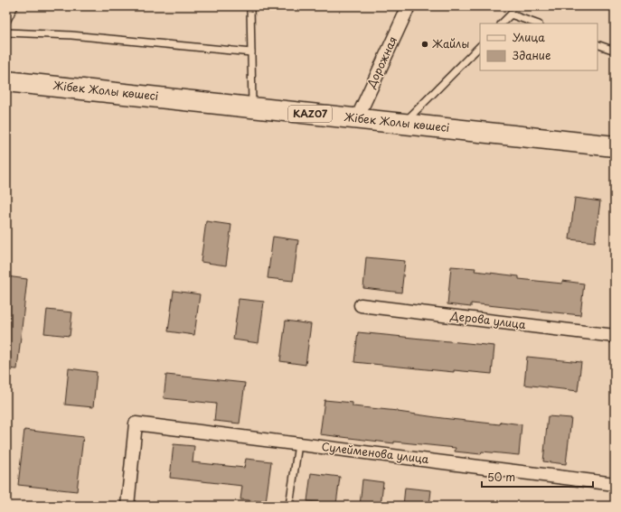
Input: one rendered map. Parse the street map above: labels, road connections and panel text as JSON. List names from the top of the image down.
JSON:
{
  "streets": {
    "highway": ["Жібек Жолы көшесі", "KAZ07"],
    "street": ["Дорожная", "Дерова улица", "Сулейменова улица"]
  },
  "crossings": [
    ["Дорожная", "Жібек Жолы көшесі"]
  ],
  "places": ["Жайлы"],
  "legend": ["Улица", "Здание"],
  "scale_bar": "50 m"
}
